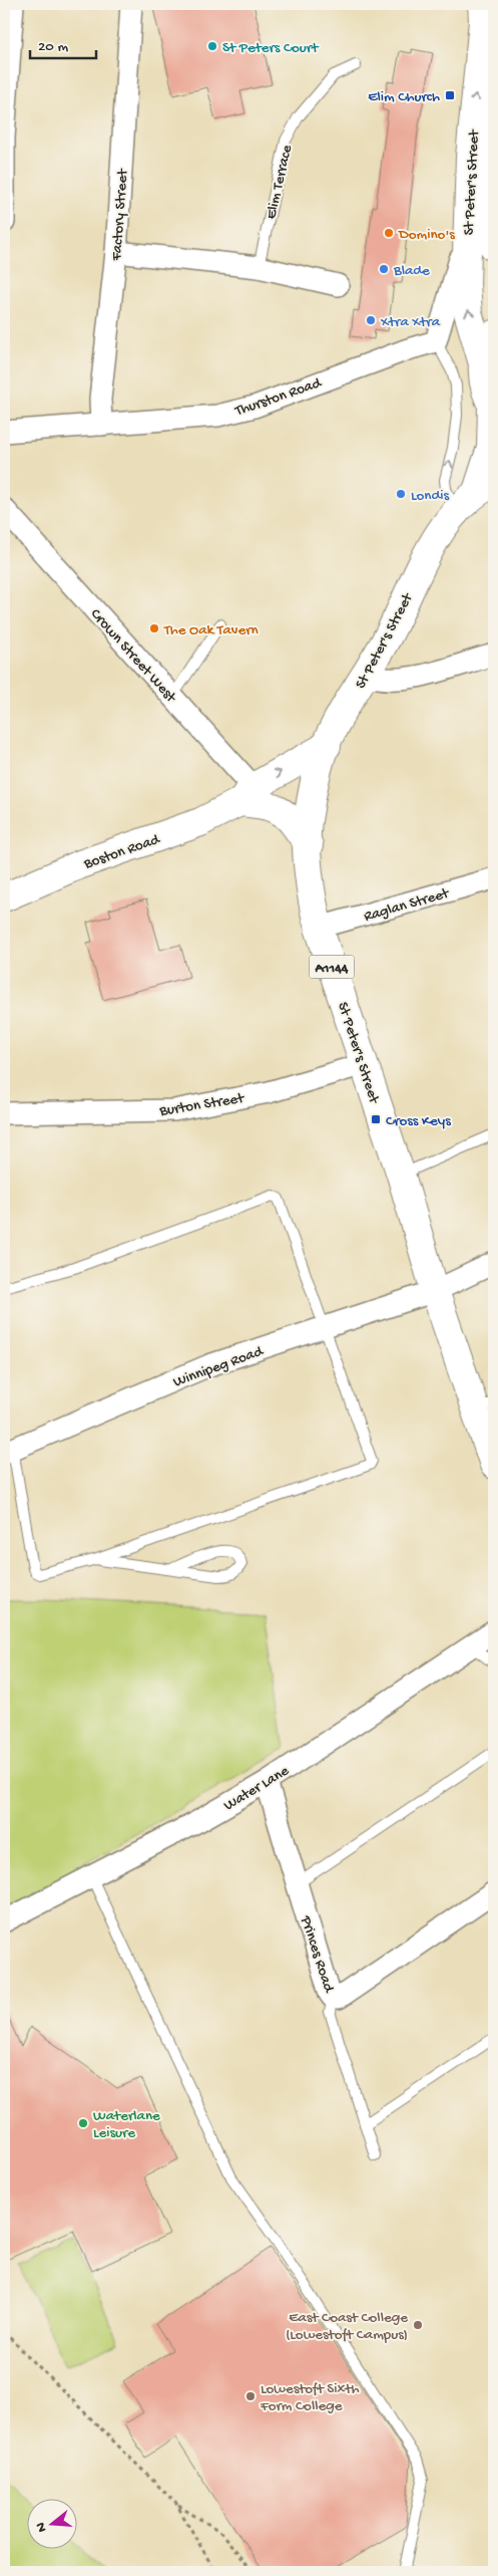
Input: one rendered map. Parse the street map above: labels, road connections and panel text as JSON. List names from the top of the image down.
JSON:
{
  "streets": {
    "main road": ["St Peter's Street", "Boston Road", "A1144"],
    "street": [
      "Factory Street",
      "Thurston Road",
      "Crown Street West",
      "Raglan Street",
      "Burton Street",
      "Winnipeg Road",
      "Water Lane",
      "Princes Road"
    ],
    "lane": ["Elim Terrace"]
  },
  "crossings": [
    ["St Peter's Street", "Boston Road"],
    ["St Peter's Street", "Raglan Street"],
    ["St Peter's Street", "Burton Street"],
    ["St Peter's Street", "Winnipeg Road"],
    ["Factory Street", "Thurston Road"],
    ["Crown Street West", "Boston Road"],
    ["Water Lane", "Princes Road"]
  ],
  "places": {
    "other": [
      "St Peters Court",
      "Domino's",
      "Blade",
      "Xtra Xtra",
      "Londis",
      "The Oak Tavern",
      "Waterlane Leisure",
      "East Coast College (Lowestoft Campus)",
      "Lowestoft Sixth Form College"
    ],
    "transit": ["Elim Church", "Cross Keys"]
  },
  "scale_bar": "20 m",
  "north": "left"
}
